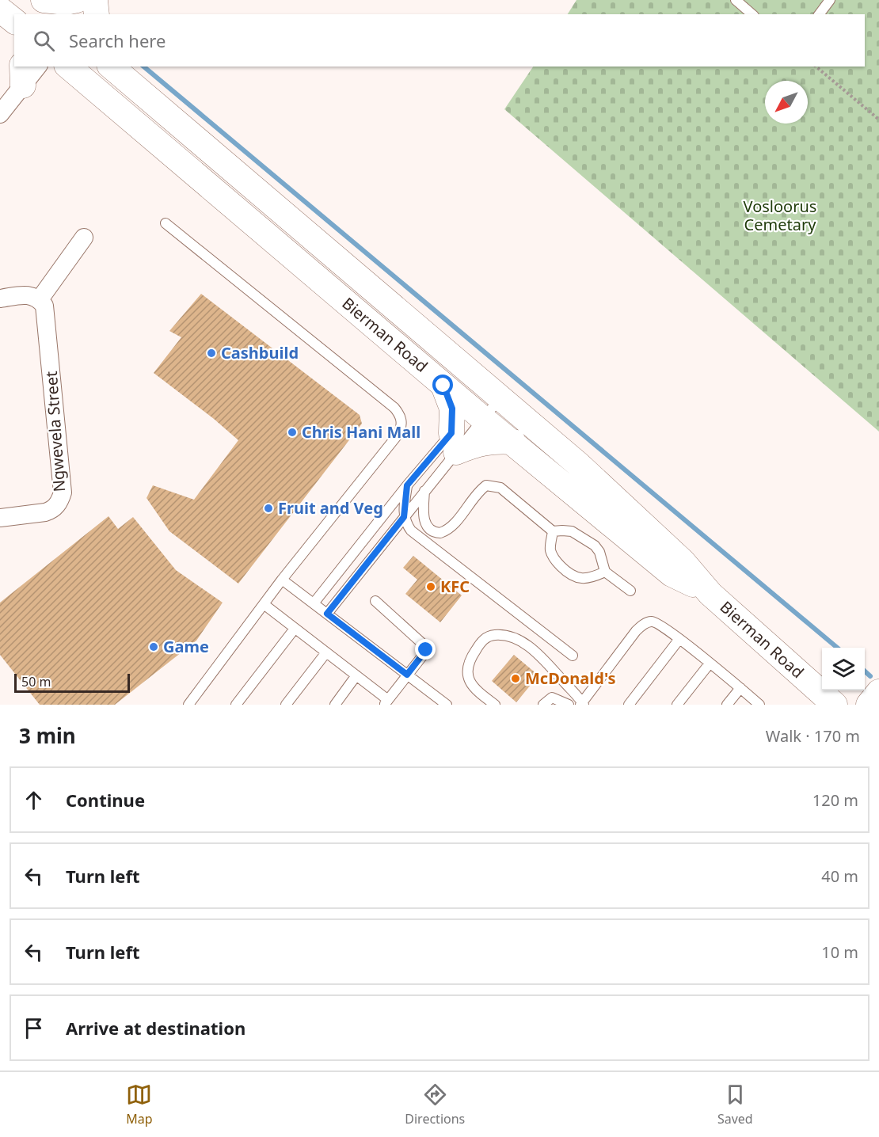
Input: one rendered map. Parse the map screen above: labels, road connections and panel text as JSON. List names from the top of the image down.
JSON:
{
  "streets": {
    "main road": ["Bierman Road"],
    "street": ["Ngwevela Street"]
  },
  "parks": ["Vosloorus Cemetary"],
  "places": [
    "Cashbuild",
    "Chris Hani Mall",
    "Fruit and Veg",
    "KFC",
    "Game",
    "McDonald's"
  ],
  "scale_bar": "50 m",
  "north": "bottom left",
  "page": {
    "search": "Search here",
    "scale": "50 m",
    "heading": ["3 min", "Walk · 170 m"],
    "list": [
      ["Continue", "120 m"],
      ["Turn left", "40 m"],
      ["Turn left", "10 m"],
      "Arrive at destination"
    ],
    "nav": ["Map", "Directions", "Saved"]
  }
}
